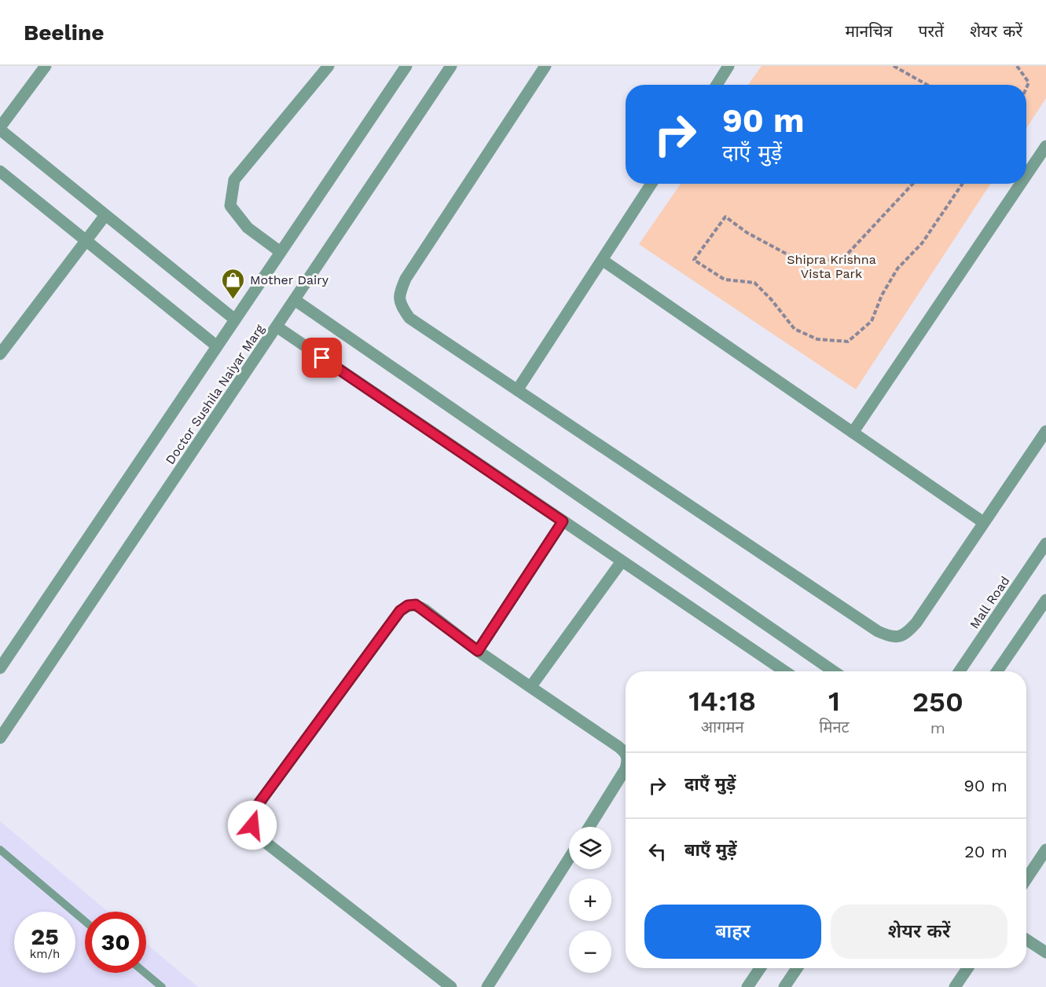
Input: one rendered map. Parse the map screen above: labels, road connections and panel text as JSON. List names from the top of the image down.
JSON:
{
  "streets": {
    "street": ["Doctor Sushila Naiyar Marg", "Mall Road"]
  },
  "parks": ["Shipra Krishna Vista Park"],
  "places": {
    "shop": ["Mother Dairy"]
  },
  "page": {
    "header": "Beeline",
    "nav": ["मानचित्र", "परतें", "शेयर करें"],
    "turn": ["90 m", "दाएँ मुड़ें"],
    "eta": [
      "14:18",
      "आगमन",
      "1",
      "मिनट",
      "250",
      "m"
    ],
    "list": [
      {
        "name": "दाएँ मुड़ें",
        "value": "90 m"
      },
      {
        "name": "बाएँ मुड़ें",
        "value": "20 m"
      }
    ],
    "map_buttons": ["+", "−"],
    "buttons": ["बाहर", "शेयर करें"],
    "speed": "25 km/h",
    "limit": "30"
  }
}
